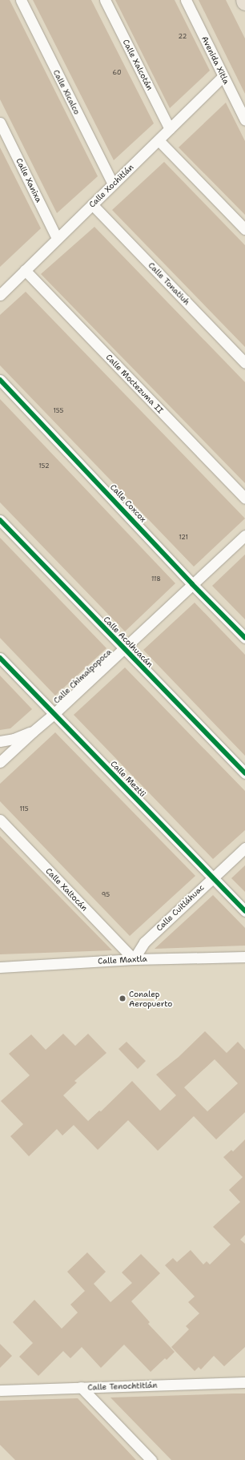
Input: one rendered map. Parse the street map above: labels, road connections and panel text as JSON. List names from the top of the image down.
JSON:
{
  "streets": {
    "street": [
      "Avenida Xitla",
      "Calle Xalcotán",
      "Calle Xicalco",
      "Calle Xanixa",
      "Calle Xochitlán",
      "Calle Tonatiuh",
      "Calle Moctezuma II",
      "Calle Coxcox",
      "Calle Acolhuacán",
      "Calle Chimalpopoca",
      "Calle Meztli",
      "Calle Xaltocán",
      "Calle Cuitláhuac",
      "Calle Maxtla",
      "Calle Tenochtitlán"
    ]
  },
  "crossings": [
    ["Avenida Xitla", "Calle Xochitlán"],
    ["Calle Xalcotán", "Calle Xochitlán"],
    ["Calle Xicalco", "Calle Xochitlán"],
    ["Calle Xanixa", "Calle Xochitlán"],
    ["Calle Xochitlán", "Calle Tonatiuh"],
    ["Calle Xochitlán", "Calle Moctezuma II"],
    ["Calle Coxcox", "Calle Chimalpopoca"],
    ["Calle Acolhuacán", "Calle Chimalpopoca"],
    ["Calle Chimalpopoca", "Calle Meztli"],
    ["Calle Meztli", "Calle Cuitláhuac"],
    ["Calle Xaltocán", "Calle Cuitláhuac"],
    ["Calle Xaltocán", "Calle Maxtla"],
    ["Calle Cuitláhuac", "Calle Maxtla"]
  ],
  "places": ["Conalep Aeropuerto"],
  "house_numbers": [
    "22",
    "60",
    "155",
    "152",
    "121",
    "118",
    "115",
    "95"
  ]
}
